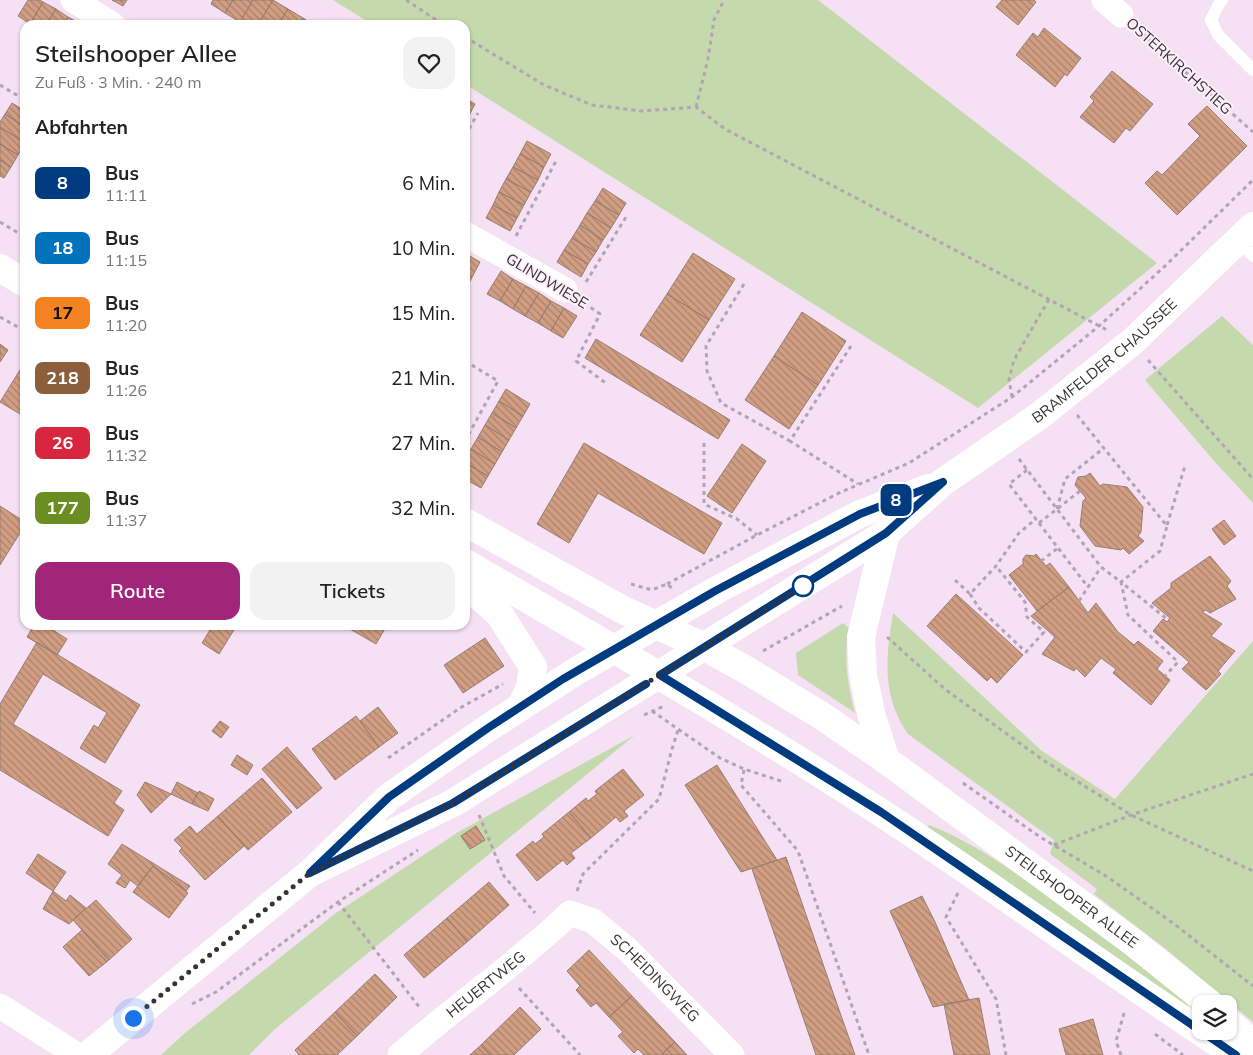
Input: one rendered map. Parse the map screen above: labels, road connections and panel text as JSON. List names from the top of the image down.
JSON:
{
  "streets": {
    "main road": ["BRAMFELDER CHAUSSEE", "STEILSHOOPER ALLEE"],
    "street": ["GLINDWIESE", "SCHEIDINGWEG", "HEUERTWEG"],
    "path": ["OSTERKIRCHSTIEG"]
  },
  "crossings": [
    ["BRAMFELDER CHAUSSEE", "STEILSHOOPER ALLEE"],
    ["SCHEIDINGWEG", "HEUERTWEG"]
  ],
  "lines": ["bus line 8"],
  "page": {
    "on_map": "8",
    "heading": [
      ["Steilshooper Allee", "Zu Fuß · 3 Min. · 240 m"],
      "Abfahrten"
    ],
    "list": [
      {
        "mark": "8",
        "name": "Bus",
        "note": "11:11",
        "value": "6 Min."
      },
      {
        "mark": "18",
        "name": "Bus",
        "note": "11:15",
        "value": "10 Min."
      },
      {
        "mark": "17",
        "name": "Bus",
        "note": "11:20",
        "value": "15 Min."
      },
      {
        "mark": "218",
        "name": "Bus",
        "note": "11:26",
        "value": "21 Min."
      },
      {
        "mark": "26",
        "name": "Bus",
        "note": "11:32",
        "value": "27 Min."
      },
      {
        "mark": "177",
        "name": "Bus",
        "note": "11:37",
        "value": "32 Min."
      }
    ],
    "buttons": ["Route", "Tickets"]
  }
}
